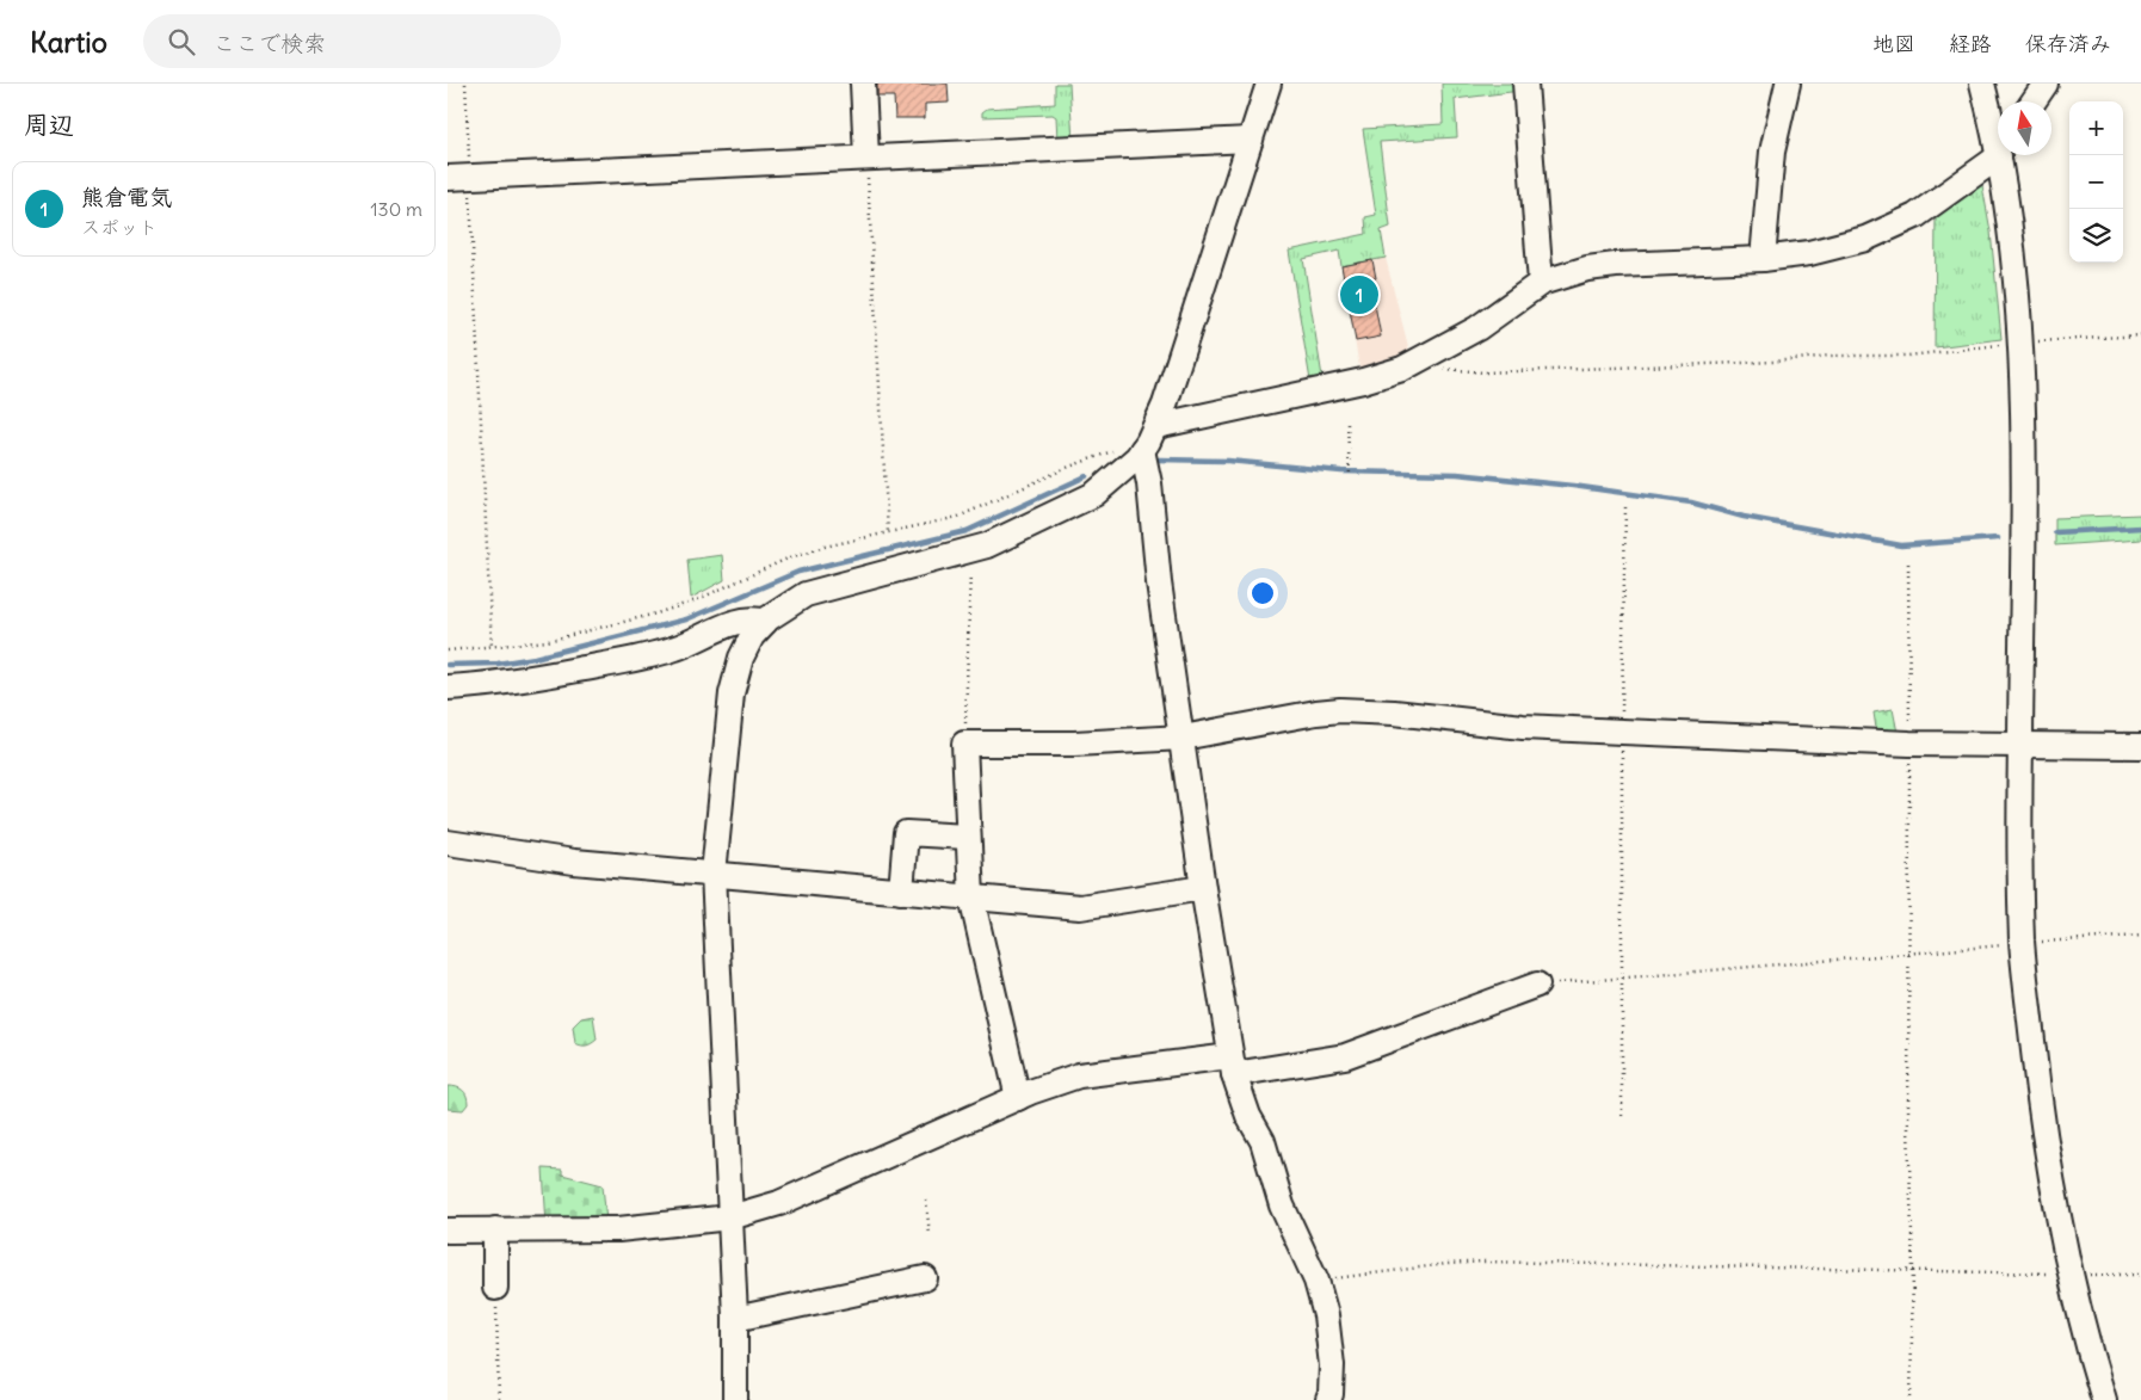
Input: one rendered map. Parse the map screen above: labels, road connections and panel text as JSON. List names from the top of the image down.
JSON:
{
  "north": "top",
  "page": {
    "header": "Kartio",
    "search": "ここで検索",
    "nav": ["地図", "経路", "保存済み"],
    "heading": "周辺",
    "map_buttons": ["+", "−"],
    "list": [
      {
        "mark": "1",
        "name": "熊倉電気",
        "note": "スポット",
        "value": "130 m"
      }
    ],
    "pins": "1"
  }
}
